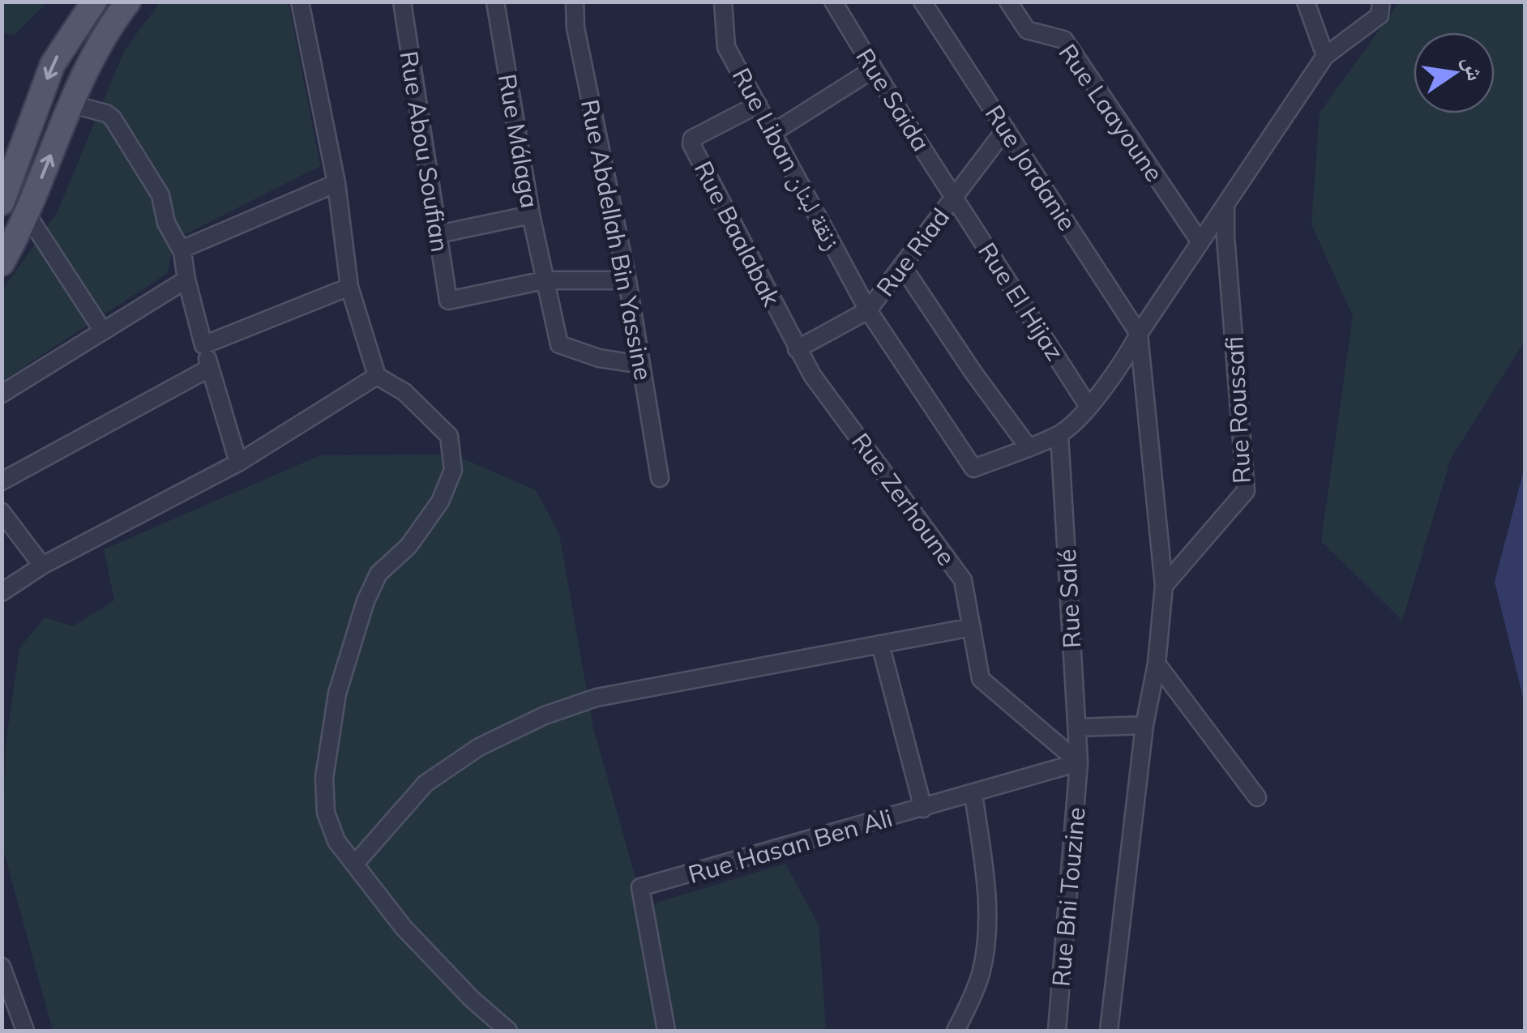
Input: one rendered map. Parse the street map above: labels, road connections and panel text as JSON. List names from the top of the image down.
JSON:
{
  "streets": {
    "street": [
      "Rue Saida",
      "Rue Laayoune",
      "Rue Málaga",
      "Rue Abou Soufian",
      "Rue Liban زنقة لبنان",
      "Rue Jordanie",
      "Rue Baalabak",
      "Rue Abdellah Bin Yassine",
      "Rue Riad",
      "Rue El Hijaz",
      "Rue Roussafi",
      "Rue Zerhoune",
      "Rue Salé",
      "Rue Hasan Ben Ali",
      "Rue Bni Touzine"
    ]
  },
  "crossings": [
    ["Rue Saida", "Rue Riad"],
    ["Rue Saida", "Rue El Hijaz"],
    ["Rue Málaga", "Rue Abou Soufian"],
    ["Rue Málaga", "Rue Abdellah Bin Yassine"],
    ["Rue Liban زنقة لبنان", "Rue Baalabak"],
    ["Rue Liban زنقة لبنان", "Rue Riad"],
    ["Rue Jordanie", "Rue Riad"],
    ["Rue Baalabak", "Rue Riad"],
    ["Rue Baalabak", "Rue Zerhoune"],
    ["Rue Riad", "Rue El Hijaz"],
    ["Rue Riad", "Rue Zerhoune"],
    ["Rue Zerhoune", "Rue Salé"],
    ["Rue Zerhoune", "Rue Hasan Ben Ali"],
    ["Rue Zerhoune", "Rue Bni Touzine"],
    ["Rue Salé", "Rue Hasan Ben Ali"],
    ["Rue Salé", "Rue Bni Touzine"],
    ["Rue Hasan Ben Ali", "Rue Bni Touzine"]
  ],
  "north": "right"
}
